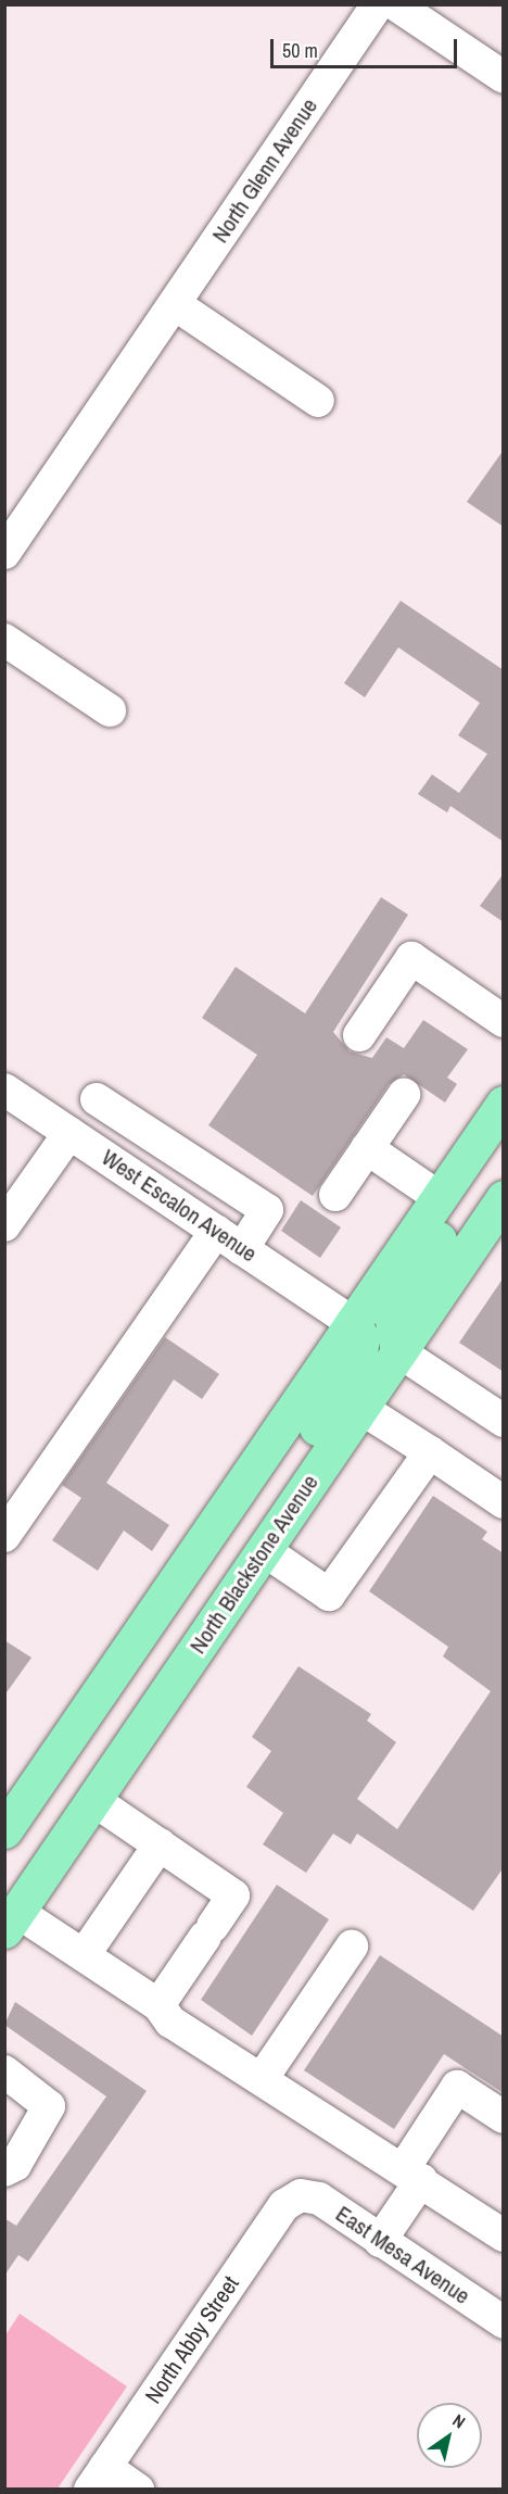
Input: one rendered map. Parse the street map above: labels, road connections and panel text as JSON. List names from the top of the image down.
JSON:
{
  "streets": {
    "main road": ["North Blackstone Avenue"],
    "street": [
      "North Glenn Avenue",
      "West Escalon Avenue",
      "East Mesa Avenue",
      "North Abby Street"
    ]
  },
  "crossings": [
    ["East Mesa Avenue", "North Abby Street"]
  ],
  "scale_bar": "50 m",
  "north": "top right"
}
